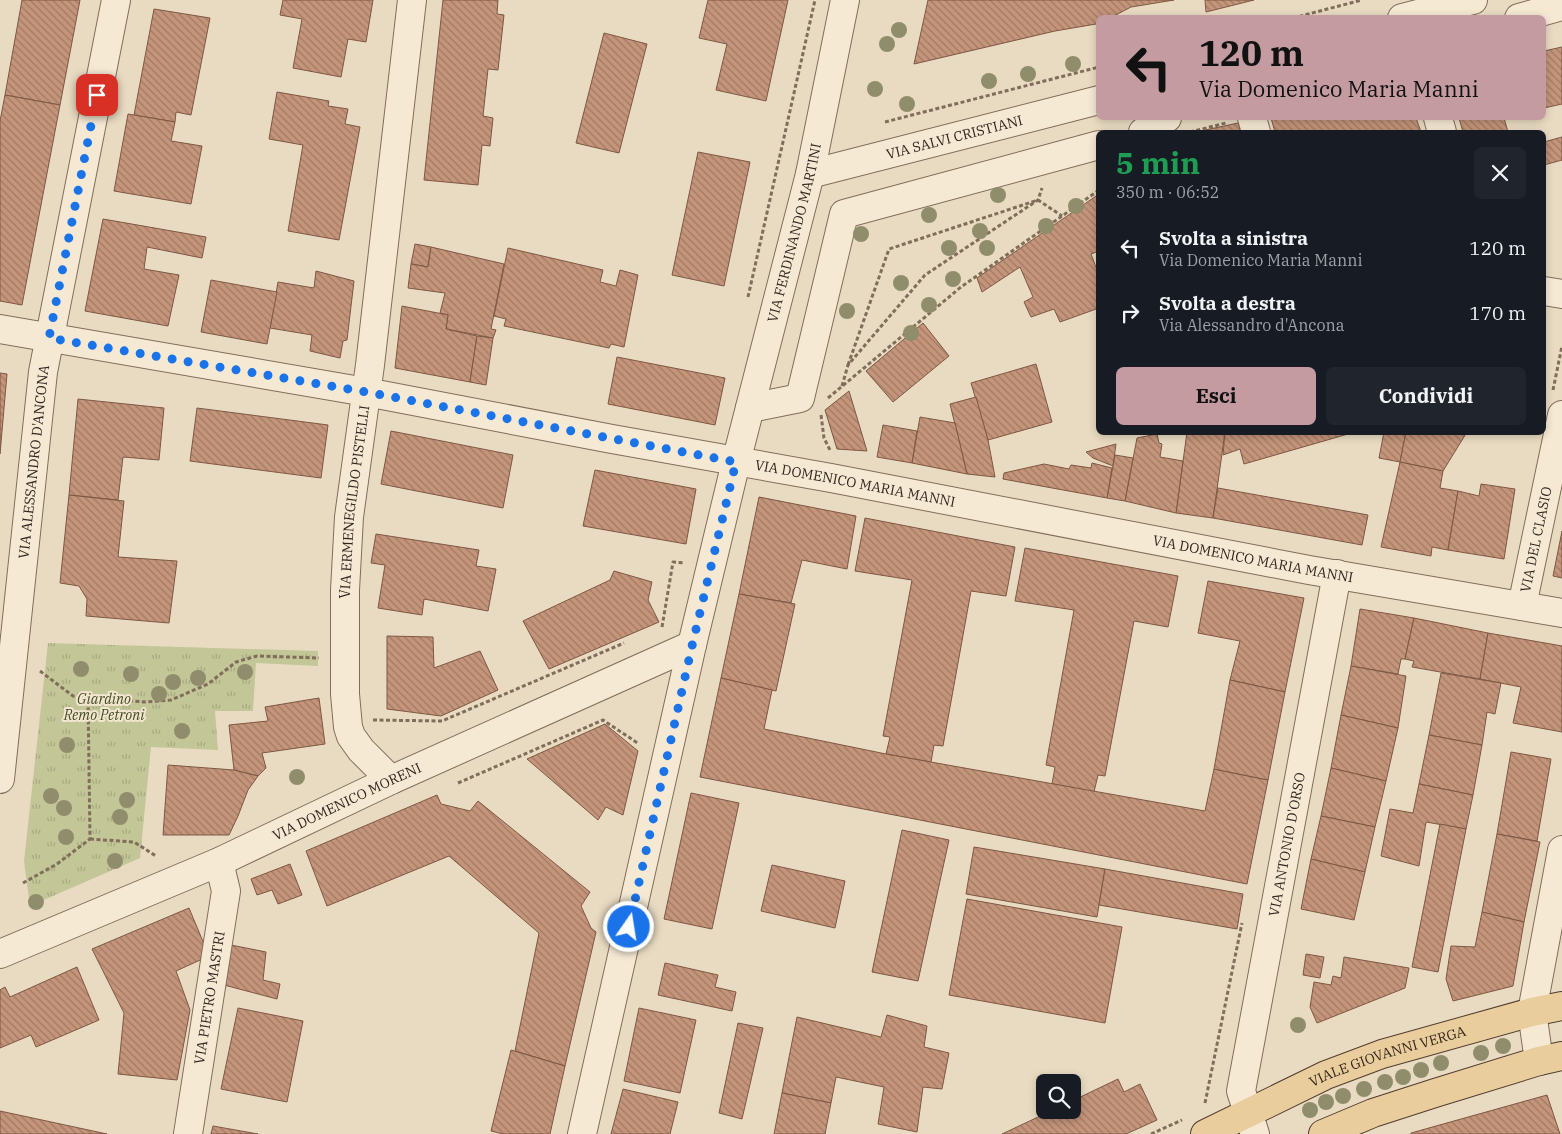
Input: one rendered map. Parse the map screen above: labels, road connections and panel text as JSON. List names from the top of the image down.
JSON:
{
  "streets": {
    "main road": ["VIALE GIOVANNI VERGA"],
    "street": [
      "VIA SALVI CRISTIANI",
      "VIA FERDINANDO MARTINI",
      "VIA ALESSANDRO D'ANCONA",
      "VIA DOMENICO MARIA MANNI",
      "VIA ERMENEGILDO PISTELLI",
      "VIA DEL CLASIO",
      "VIA DOMENICO MORENI",
      "VIA ANTONIO D'ORSO",
      "VIA PIETRO MASTRI"
    ]
  },
  "crossings": [
    ["VIA SALVI CRISTIANI", "VIA FERDINANDO MARTINI"],
    ["VIA FERDINANDO MARTINI", "VIA DOMENICO MARIA MANNI"],
    ["VIA FERDINANDO MARTINI", "VIA DOMENICO MORENI"],
    ["VIA ALESSANDRO D'ANCONA", "VIA DOMENICO MARIA MANNI"],
    ["VIA DOMENICO MARIA MANNI", "VIA ERMENEGILDO PISTELLI"],
    ["VIA DOMENICO MARIA MANNI", "VIA DEL CLASIO"],
    ["VIA DOMENICO MARIA MANNI", "VIA ANTONIO D'ORSO"],
    ["VIA ERMENEGILDO PISTELLI", "VIA DOMENICO MORENI"],
    ["VIA DOMENICO MORENI", "VIA PIETRO MASTRI"],
    ["VIA ANTONIO D'ORSO", "VIALE GIOVANNI VERGA"]
  ],
  "parks": ["Giardino Remo Petroni"],
  "page": {
    "turn": ["120 m", "Via Domenico Maria Manni"],
    "heading": ["5 min", "350 m · 06:52"],
    "list": [
      {
        "name": "Svolta a sinistra",
        "note": "Via Domenico Maria Manni",
        "value": "120 m"
      },
      {
        "name": "Svolta a destra",
        "note": "Via Alessandro d'Ancona",
        "value": "170 m"
      }
    ],
    "buttons": ["Esci", "Condividi"]
  }
}
